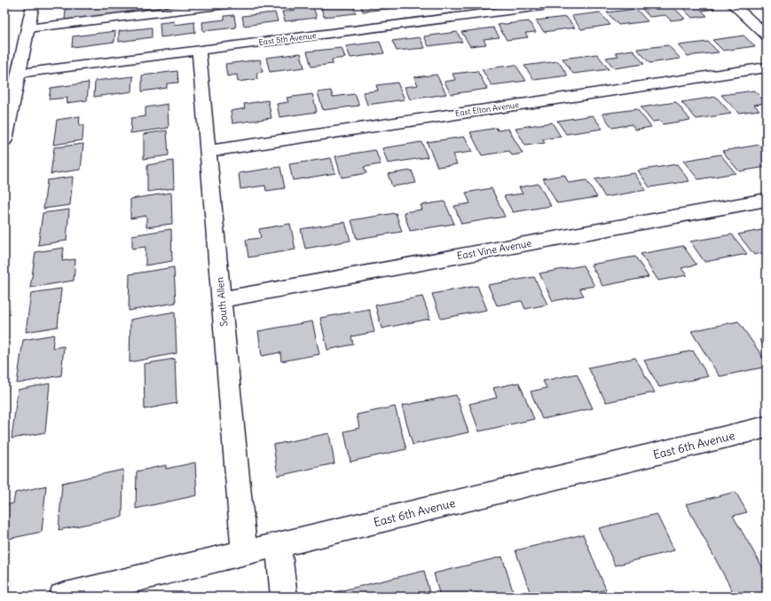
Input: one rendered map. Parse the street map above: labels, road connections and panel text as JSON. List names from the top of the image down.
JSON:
{
  "streets": {
    "street": [
      "East 5th Avenue",
      "East Elton Avenue",
      "East Vine Avenue",
      "South Allen",
      "East 6th Avenue"
    ]
  },
  "crossings": [
    ["East 5th Avenue", "South Allen"],
    ["East Elton Avenue", "South Allen"],
    ["East Vine Avenue", "South Allen"],
    ["South Allen", "East 6th Avenue"]
  ]
}
